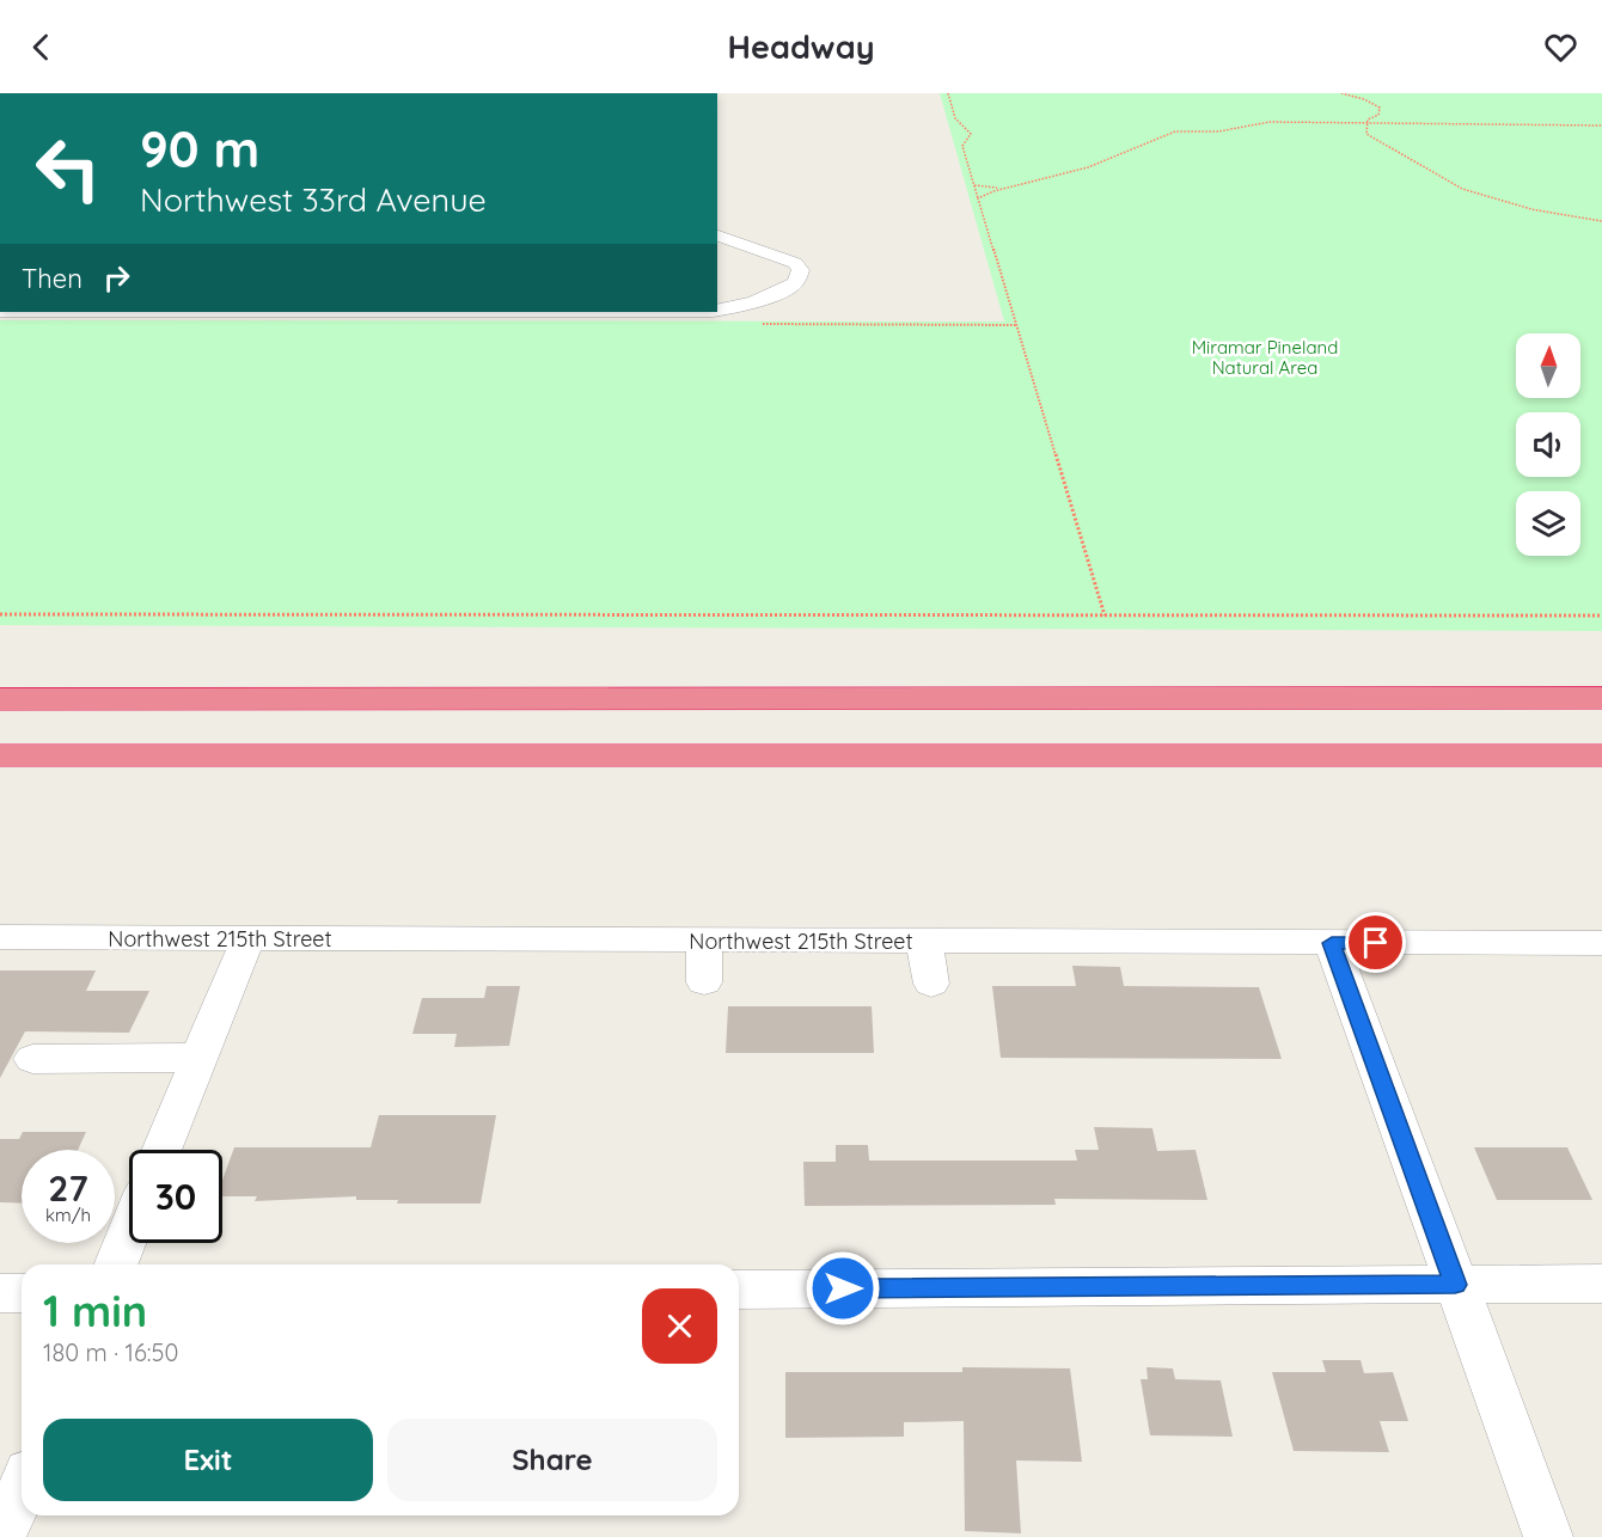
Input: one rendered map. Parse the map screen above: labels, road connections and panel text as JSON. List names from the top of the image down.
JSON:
{
  "streets": {
    "street": ["Northwest 215th Street"]
  },
  "parks": ["Miramar Pineland Natural Area"],
  "north": "top",
  "page": {
    "header": "Headway",
    "turn": ["90 m", "Northwest 33rd Avenue"],
    "then": "Then",
    "speed": "27 km/h",
    "limit": "30",
    "heading": ["1 min", "180 m · 16:50"],
    "buttons": ["Exit", "Share"]
  }
}
